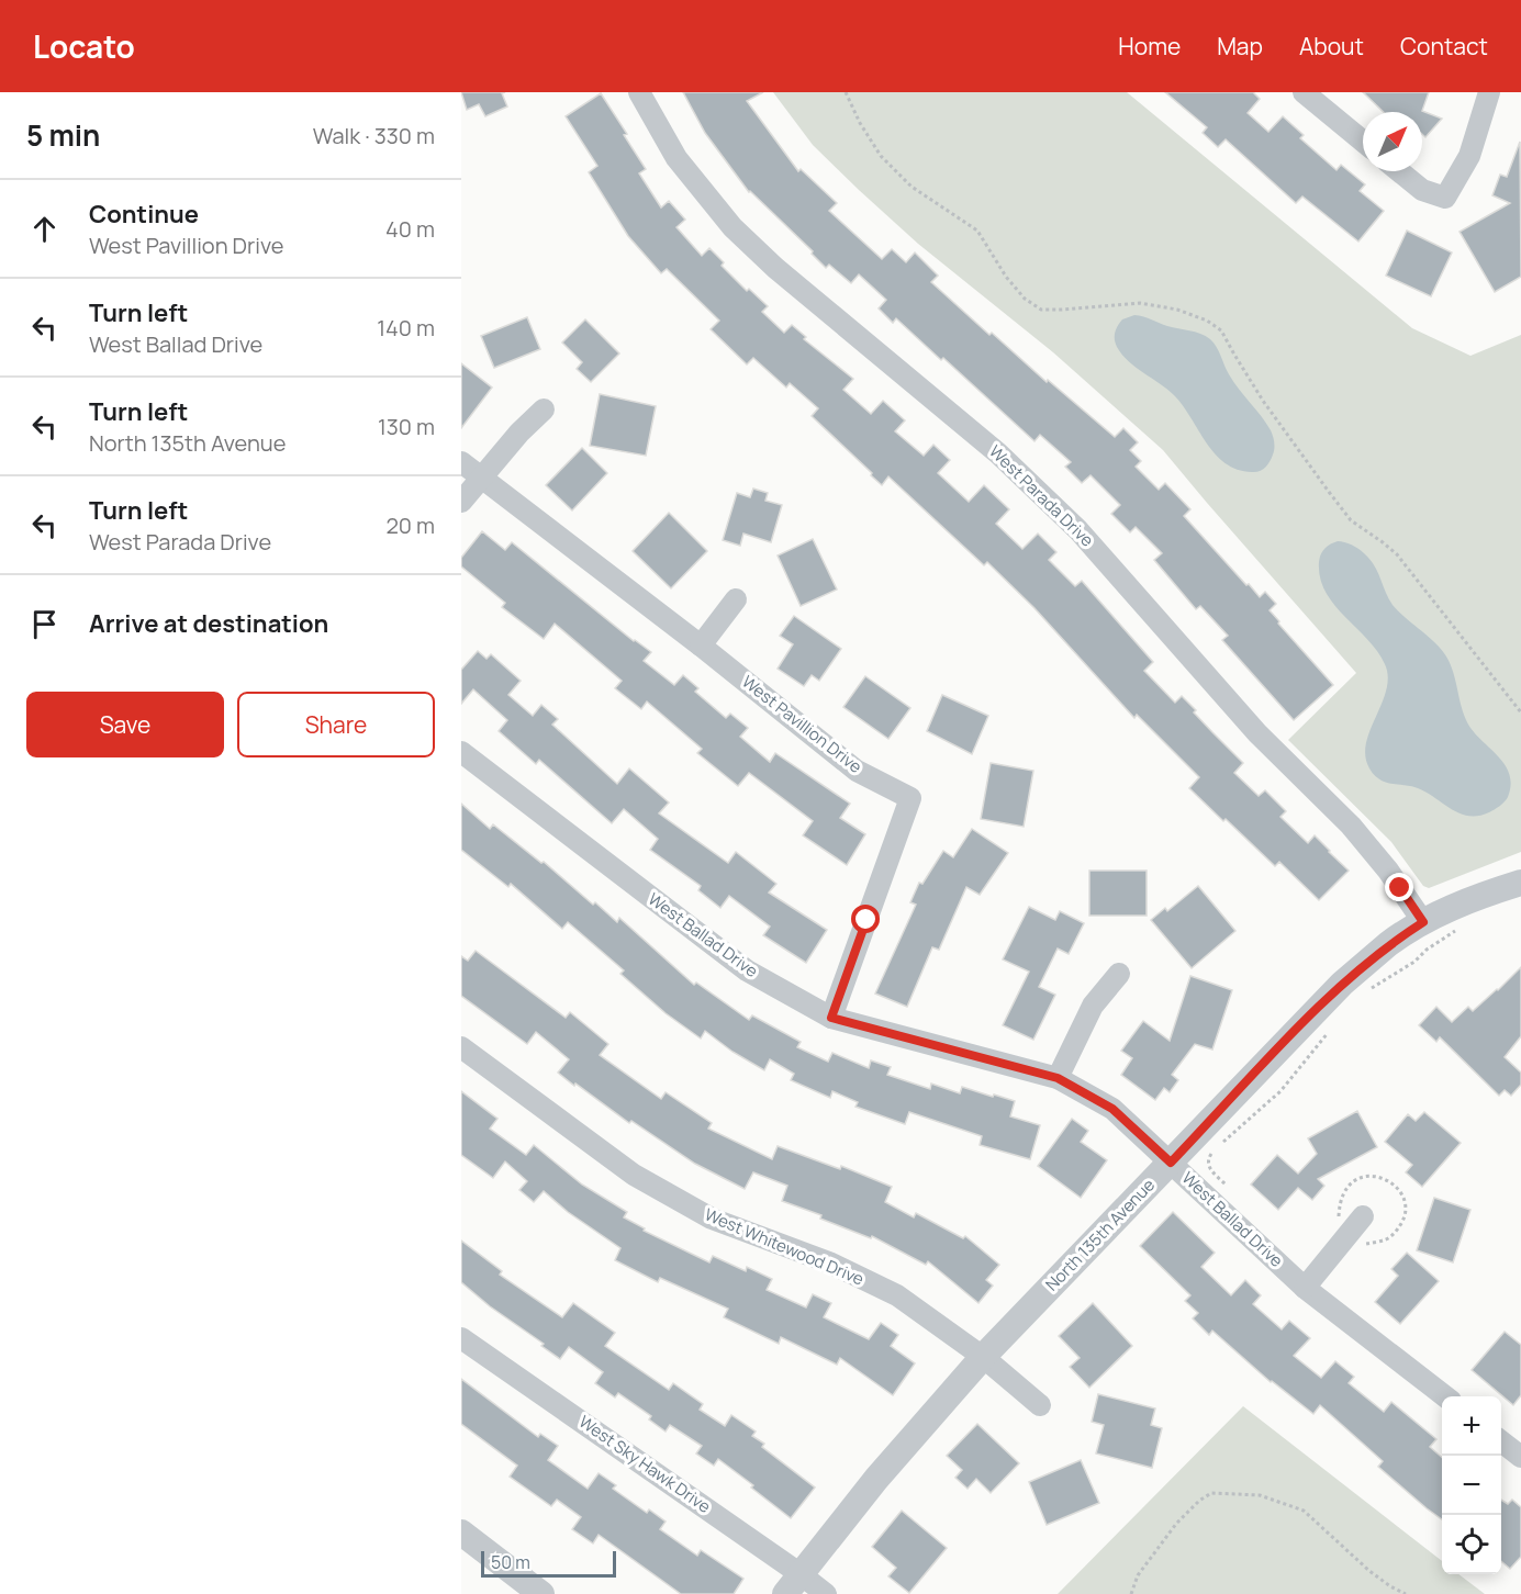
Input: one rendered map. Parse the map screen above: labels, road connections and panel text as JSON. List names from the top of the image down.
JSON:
{
  "streets": {
    "street": [
      "West Parada Drive",
      "West Pavillion Drive",
      "West Ballad Drive",
      "North 135th Avenue",
      "West Whitewood Drive",
      "West Sky Hawk Drive"
    ]
  },
  "crossings": [
    ["West Parada Drive", "North 135th Avenue"],
    ["West Pavillion Drive", "West Ballad Drive"],
    ["West Ballad Drive", "North 135th Avenue"],
    ["North 135th Avenue", "West Whitewood Drive"],
    ["North 135th Avenue", "West Sky Hawk Drive"]
  ],
  "scale_bar": "50 m",
  "north": "top right",
  "page": {
    "header": "Locato",
    "nav": [
      "Home",
      "Map",
      "About",
      "Contact"
    ],
    "heading": ["5 min", "Walk · 330 m"],
    "list": [
      ["Continue", "West Pavillion Drive", "40 m"],
      ["Turn left", "West Ballad Drive", "140 m"],
      ["Turn left", "North 135th Avenue", "130 m"],
      ["Turn left", "West Parada Drive", "20 m"],
      "Arrive at destination"
    ],
    "buttons": ["Save", "Share"],
    "map_buttons": ["+", "−"],
    "scale": "50 m"
  }
}
